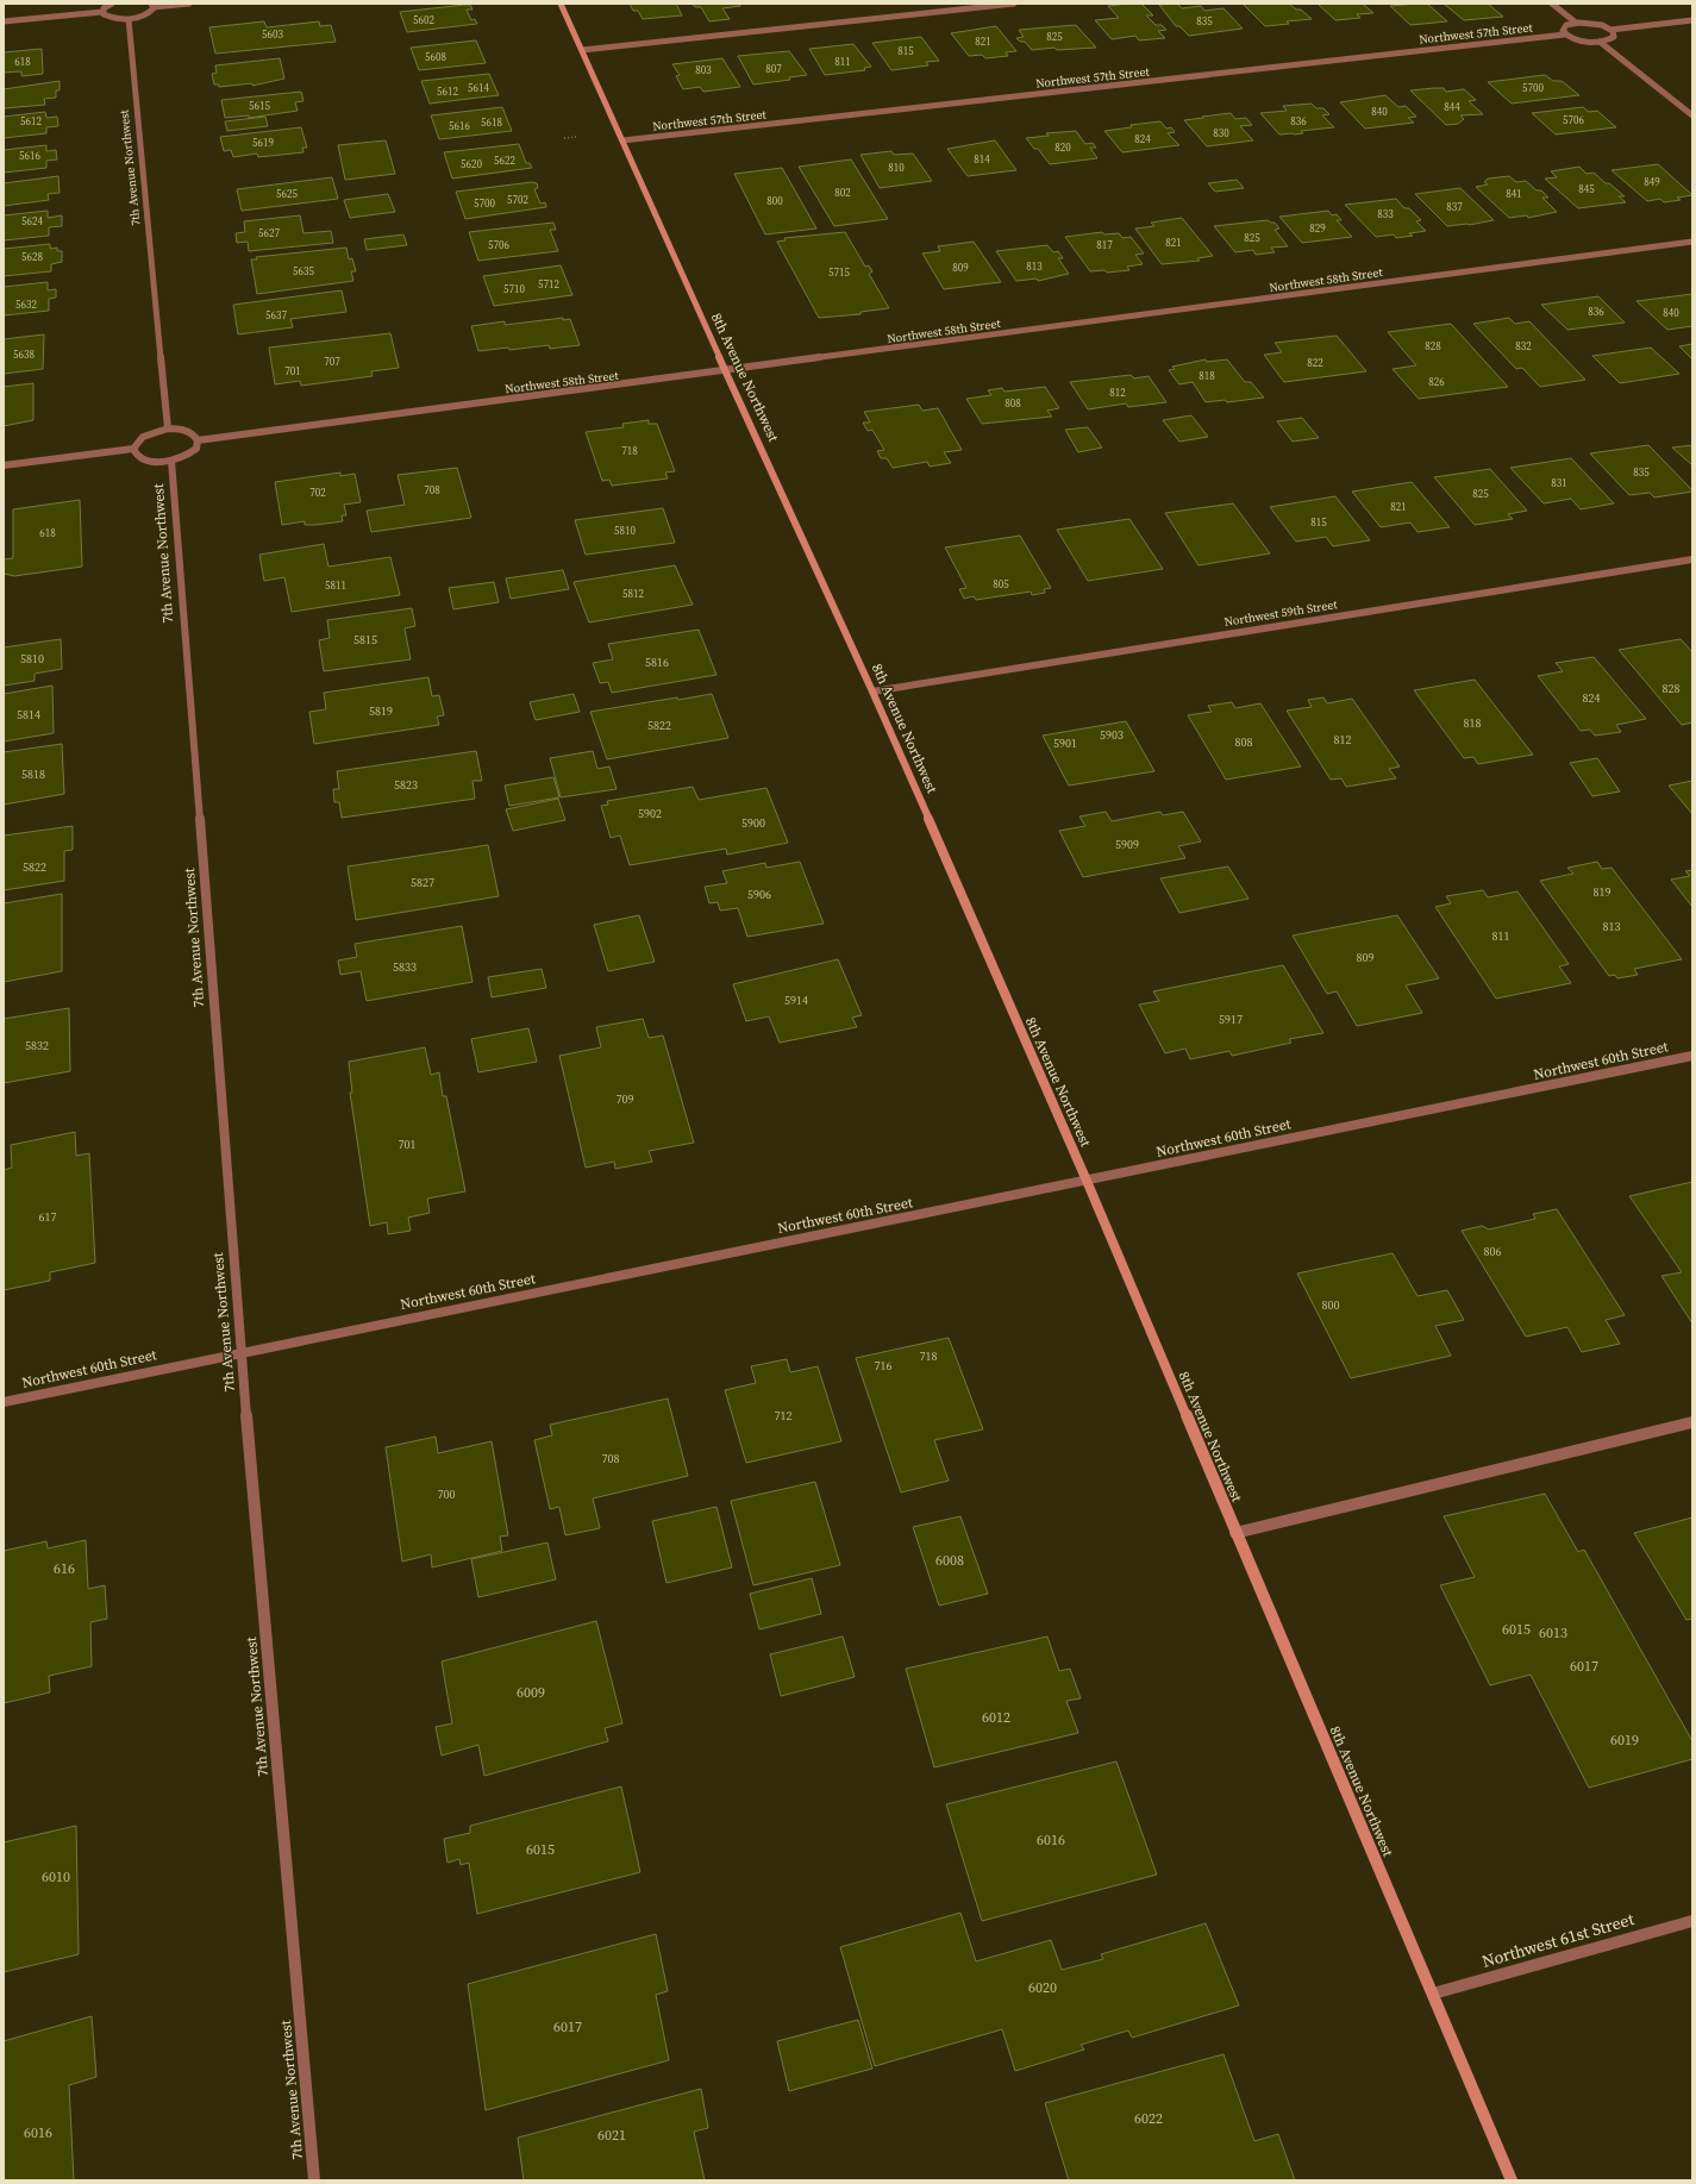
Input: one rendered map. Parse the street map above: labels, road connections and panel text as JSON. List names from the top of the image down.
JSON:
{
  "streets": {
    "main road": ["8th Avenue Northwest"],
    "street": [
      "Northwest 57th Street",
      "7th Avenue Northwest",
      "Northwest 58th Street",
      "Northwest 59th Street",
      "Northwest 60th Street",
      "Northwest 61st Street"
    ]
  },
  "crossings": [
    ["Northwest 57th Street", "8th Avenue Northwest"],
    ["7th Avenue Northwest", "Northwest 60th Street"],
    ["Northwest 58th Street", "8th Avenue Northwest"],
    ["8th Avenue Northwest", "Northwest 59th Street"],
    ["8th Avenue Northwest", "Northwest 60th Street"],
    ["8th Avenue Northwest", "Northwest 61st Street"]
  ],
  "house_numbers": [
    "5602",
    "835",
    "5603",
    "825",
    "821",
    "815",
    "5608",
    "618",
    "811",
    "807",
    "803",
    "5614",
    "5700",
    "5612",
    "5615",
    "844",
    "840",
    "5706",
    "5612",
    "836",
    "5618",
    "5616",
    "830",
    "824",
    "5619",
    "820",
    "5616",
    "814",
    "5622",
    "5620",
    "810",
    "849",
    "845",
    "802",
    "5625",
    "841",
    "5702",
    "800",
    "5700",
    "837",
    "833",
    "5624",
    "829",
    "5627",
    "825",
    "821",
    "5706",
    "817",
    "5628",
    "813",
    "809",
    "5635",
    "5715",
    "5712",
    "5710",
    "5632",
    "836",
    "840",
    "5637",
    "828",
    "832",
    "5638",
    "707",
    "822",
    "701",
    "818",
    "826",
    "812",
    "808",
    "718",
    "835",
    "831",
    "708",
    "702",
    "825",
    "821",
    "815",
    "5810",
    "618",
    "805",
    "5811",
    "5812",
    "5815",
    "5810",
    "5816",
    "828",
    "824",
    "5819",
    "5814",
    "818",
    "5822",
    "5903",
    "812",
    "808",
    "5901",
    "5818",
    "5823",
    "5902",
    "5900",
    "5909",
    "5822",
    "5827",
    "819",
    "5906",
    "813",
    "811",
    "809",
    "5833",
    "5914",
    "5917",
    "5832",
    "709",
    "701",
    "617",
    "806",
    "800",
    "718",
    "716",
    "712",
    "708",
    "700",
    "6008",
    "616",
    "6015",
    "6013",
    "6017",
    "6009",
    "6012",
    "6019",
    "6016",
    "6015",
    "6010",
    "6020",
    "6017",
    "6022",
    "6016",
    "6021"
  ]
}
